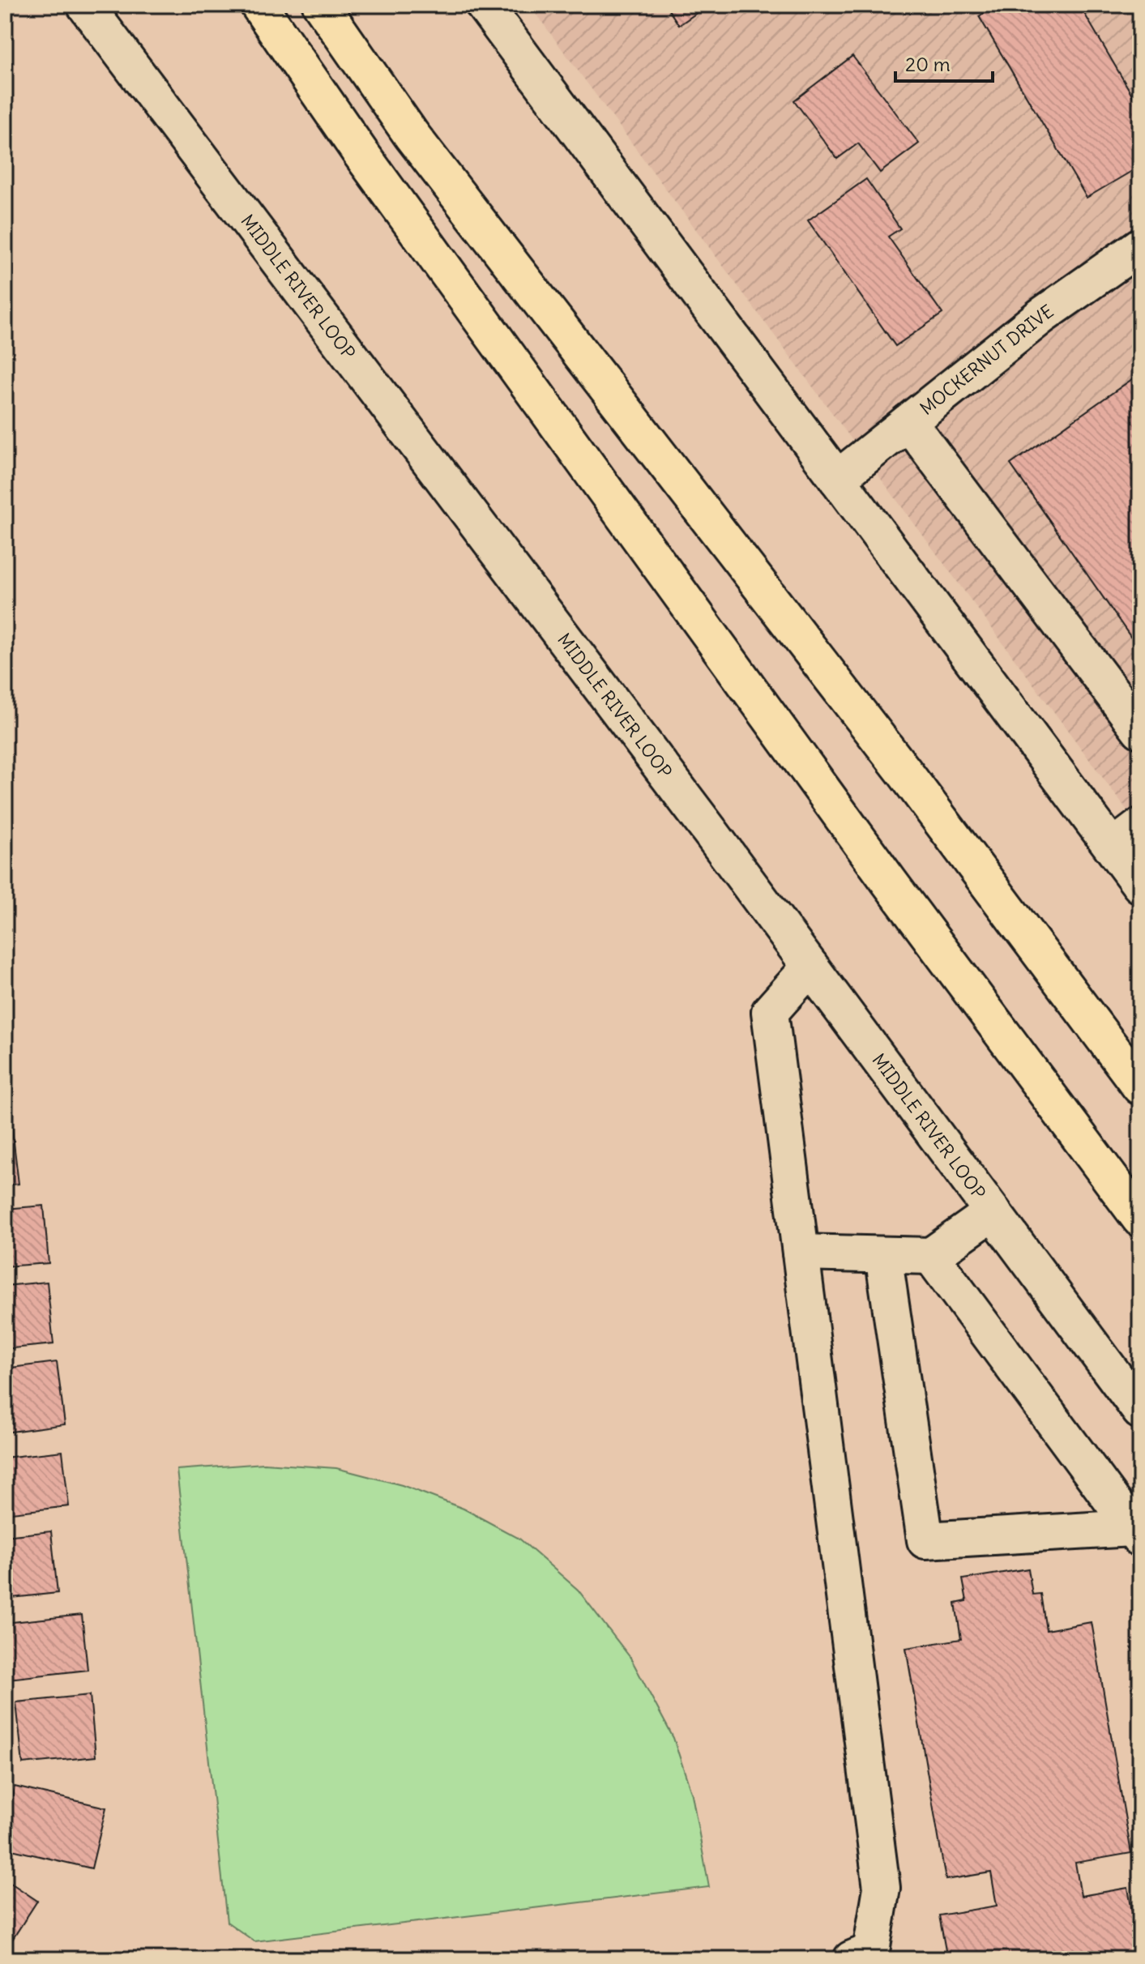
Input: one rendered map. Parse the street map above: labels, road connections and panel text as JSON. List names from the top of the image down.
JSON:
{
  "streets": {
    "street": ["MIDDLE RIVER LOOP", "MOCKERNUT DRIVE"]
  },
  "scale_bar": "20 m"
}
